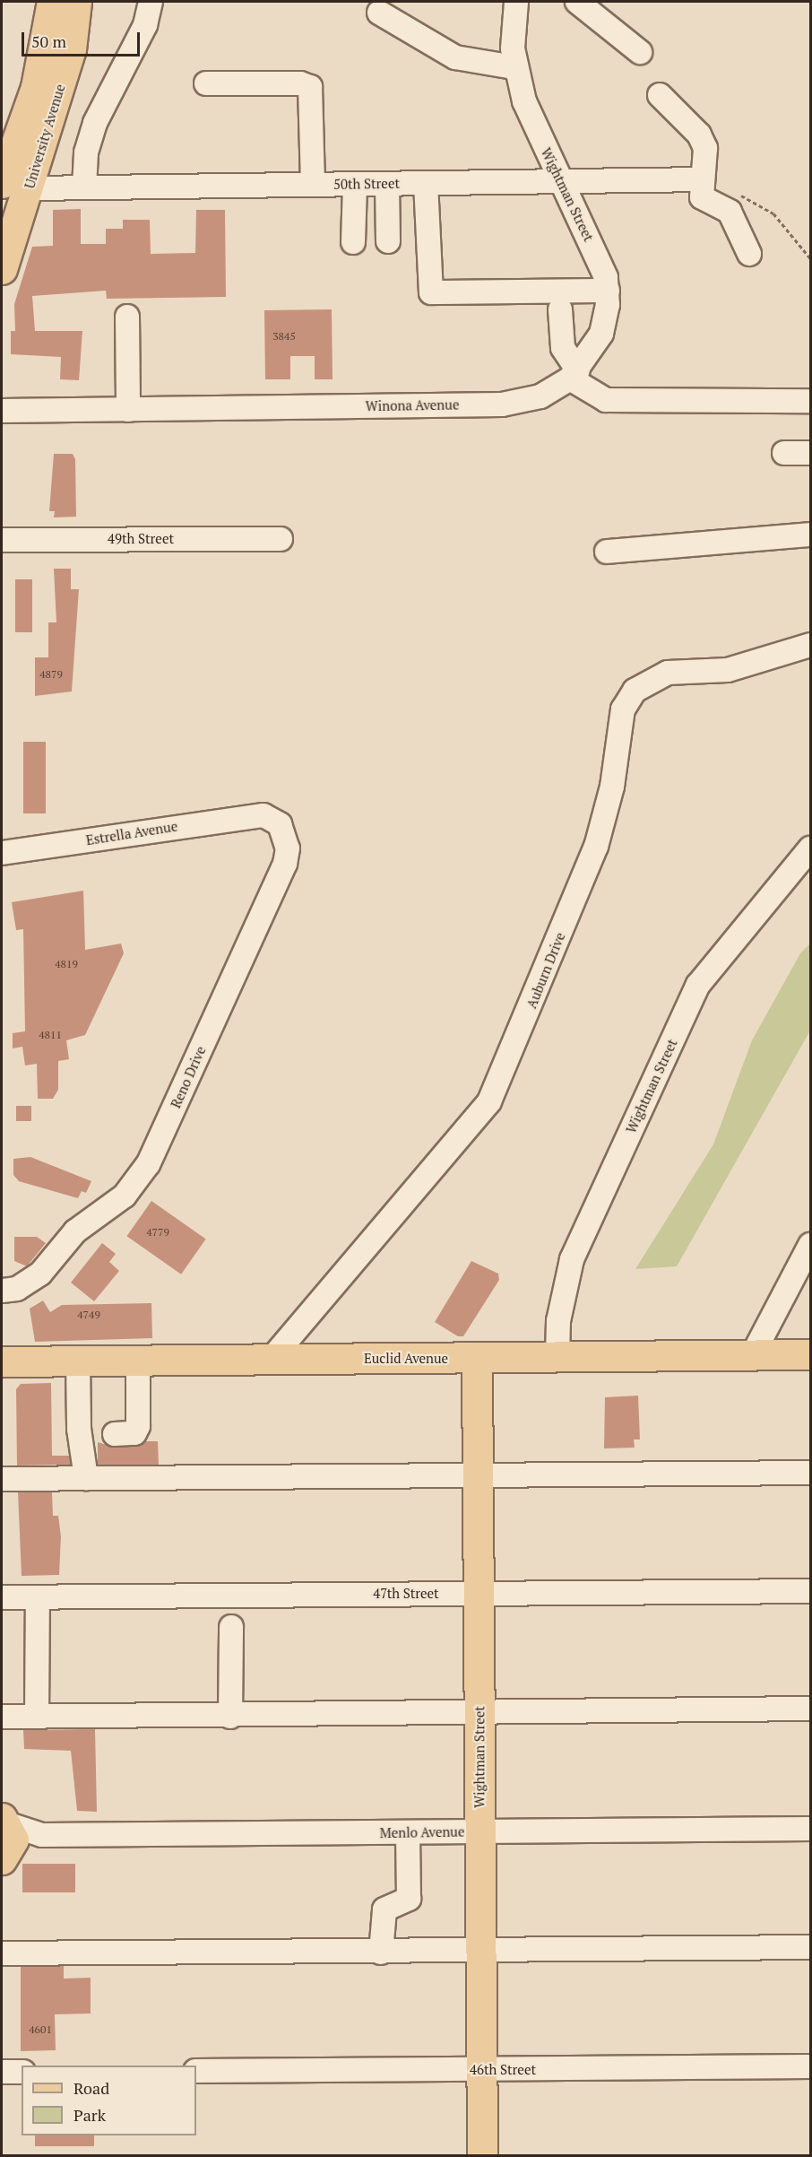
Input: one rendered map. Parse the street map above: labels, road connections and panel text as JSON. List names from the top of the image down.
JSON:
{
  "streets": {
    "main road": ["University Avenue", "Wightman Street", "Euclid Avenue"],
    "street": [
      "50th Street",
      "Winona Avenue",
      "49th Street",
      "Estrella Avenue",
      "Auburn Drive",
      "Reno Drive",
      "47th Street",
      "Menlo Avenue",
      "46th Street"
    ]
  },
  "crossings": [
    ["University Avenue", "50th Street"],
    ["50th Street", "Wightman Street"],
    ["Wightman Street", "Winona Avenue"],
    ["Wightman Street", "Euclid Avenue"],
    ["Wightman Street", "47th Street"],
    ["Wightman Street", "Menlo Avenue"],
    ["Wightman Street", "46th Street"],
    ["Estrella Avenue", "Reno Drive"],
    ["Auburn Drive", "Euclid Avenue"]
  ],
  "house_numbers": [
    "3845",
    "4879",
    "4819",
    "4811",
    "4779",
    "4749",
    "4601"
  ],
  "legend": ["Road", "Park"],
  "scale_bar": "50 m"
}
